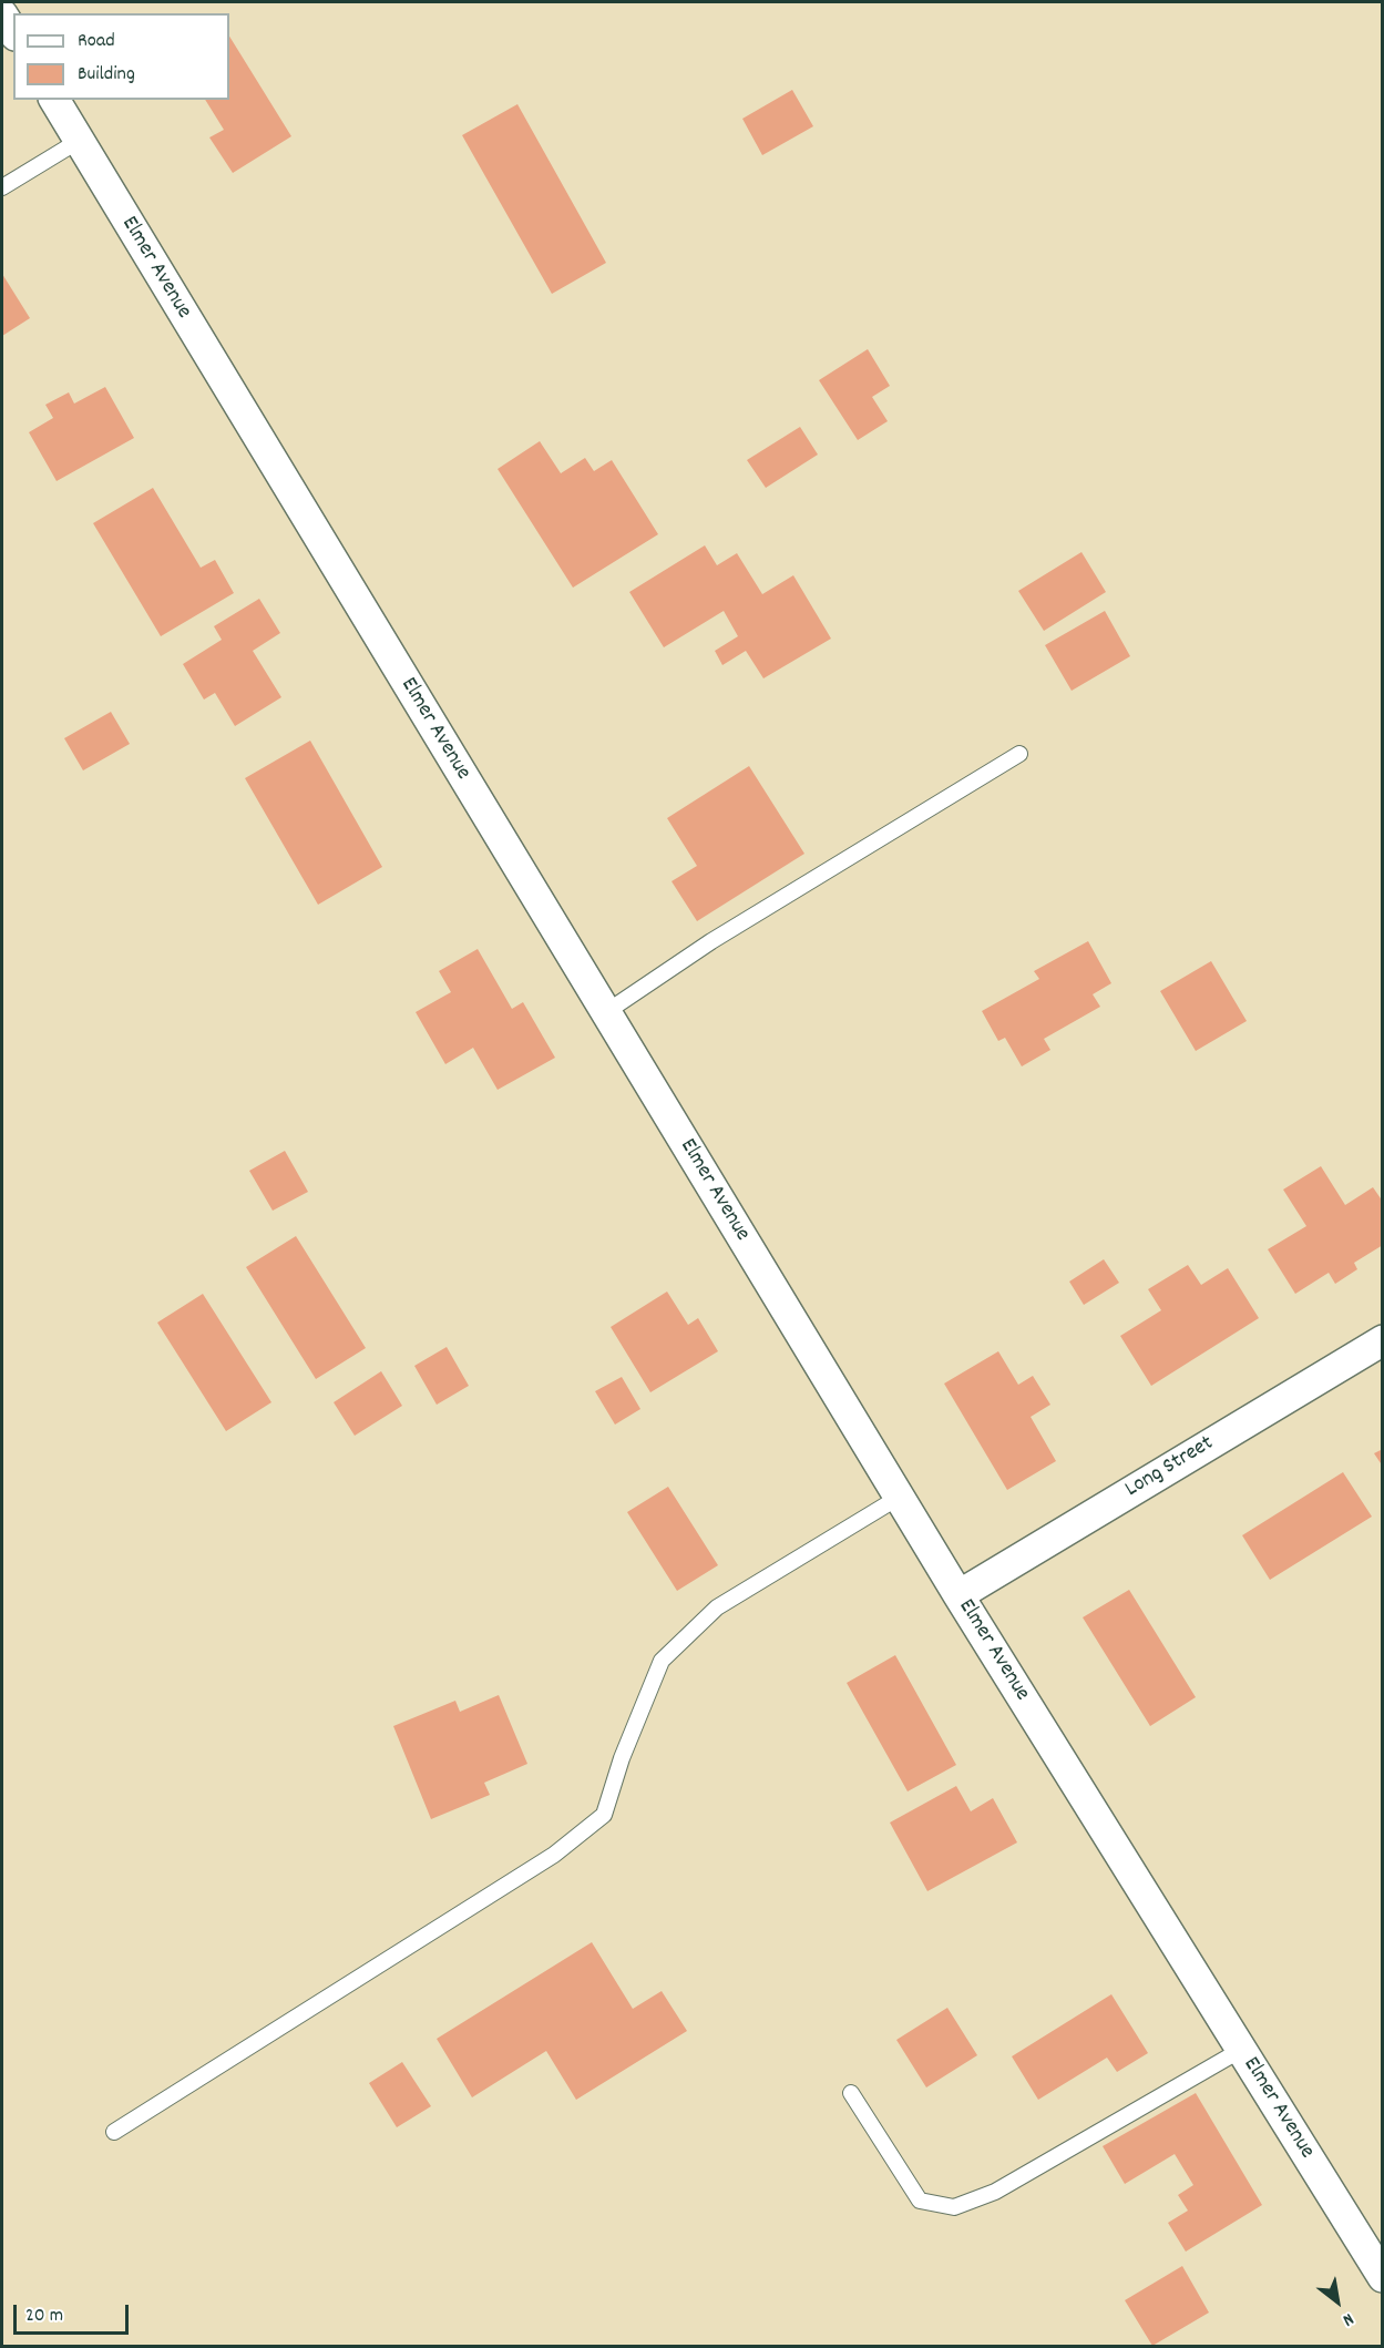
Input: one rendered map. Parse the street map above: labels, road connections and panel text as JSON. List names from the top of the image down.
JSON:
{
  "streets": {
    "street": ["Elmer Avenue", "Long Street"]
  },
  "crossings": [
    ["Elmer Avenue", "Long Street"]
  ],
  "legend": ["Road", "Building"],
  "scale_bar": "20 m",
  "north": "bottom right"
}
